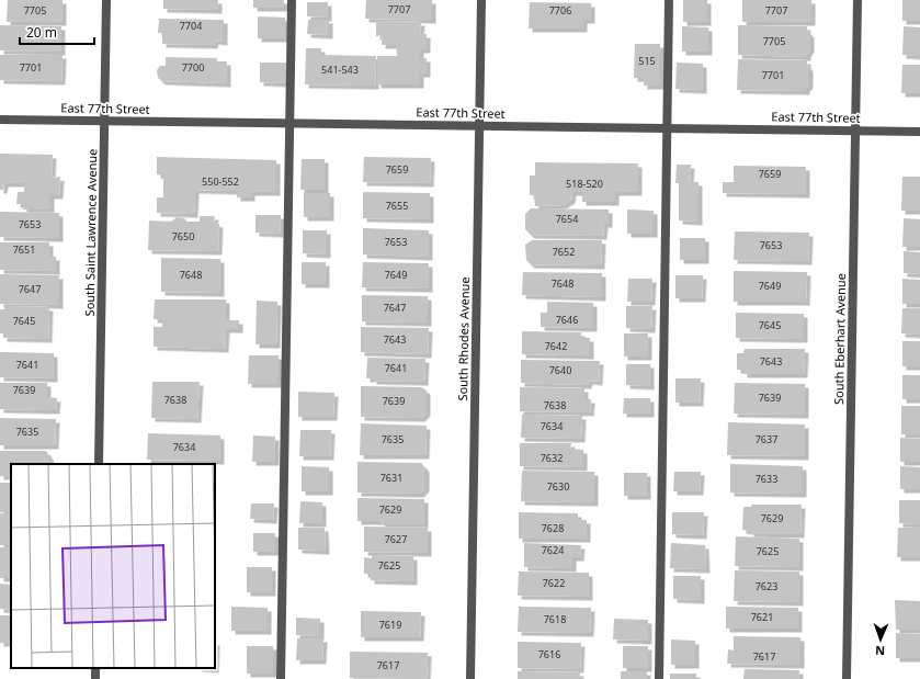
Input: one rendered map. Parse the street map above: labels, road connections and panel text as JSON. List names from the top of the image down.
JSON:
{
  "streets": {
    "street": [
      "East 77th Street",
      "South Saint Lawrence Avenue",
      "South Rhodes Avenue",
      "South Eberhart Avenue"
    ]
  },
  "crossings": [
    ["East 77th Street", "South Saint Lawrence Avenue"],
    ["East 77th Street", "South Rhodes Avenue"],
    ["East 77th Street", "South Eberhart Avenue"]
  ],
  "house_numbers": [
    "7707",
    "7705",
    "7706",
    "7707",
    "7704",
    "7705",
    "515",
    "7701",
    "7700",
    "541-543",
    "7701",
    "7659",
    "7659",
    "550-552",
    "518-520",
    "7655",
    "7654",
    "7653",
    "7650",
    "7653",
    "7653",
    "7651",
    "7652",
    "7648",
    "7649",
    "7648",
    "7649",
    "7647",
    "7647",
    "7646",
    "7645",
    "7645",
    "7643",
    "7642",
    "7643",
    "7641",
    "7641",
    "7640",
    "7639",
    "7639",
    "7638",
    "7639",
    "7638",
    "7634",
    "7635",
    "7635",
    "7637",
    "7634",
    "7632",
    "7631",
    "7633",
    "7630",
    "7629",
    "7629",
    "7628",
    "7627",
    "7624",
    "7625",
    "7625",
    "7622",
    "7623",
    "7621",
    "7618",
    "7619",
    "7616",
    "7617",
    "7617"
  ],
  "scale_bar": "20 m",
  "north": "bottom"
}
